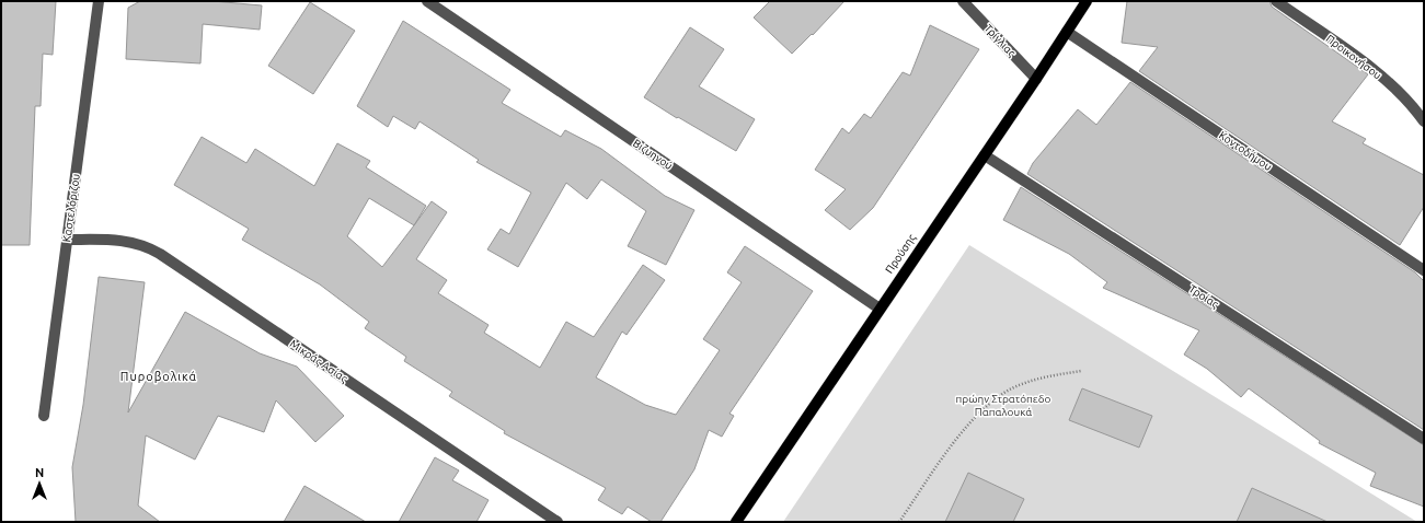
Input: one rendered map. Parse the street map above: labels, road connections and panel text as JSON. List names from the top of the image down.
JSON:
{
  "streets": {
    "main road": ["Προύσης"],
    "street": [
      "Τρίγλιας",
      "Προικονήσου",
      "Κοντοδήμου",
      "Βιζυηνού",
      "Καστελόριζου",
      "Τροίας",
      "Μικράς Ασίας"
    ]
  },
  "crossings": [
    ["Τρίγλιας", "Προύσης"],
    ["Κοντοδήμου", "Προύσης"],
    ["Βιζυηνού", "Προύσης"],
    ["Καστελόριζου", "Μικράς Ασίας"],
    ["Προύσης", "Τροίας"]
  ],
  "districts": ["Πυροβολικά"],
  "parks": ["πρώην Στρατόπεδο Παπαλουκά"],
  "north": "top"
}
